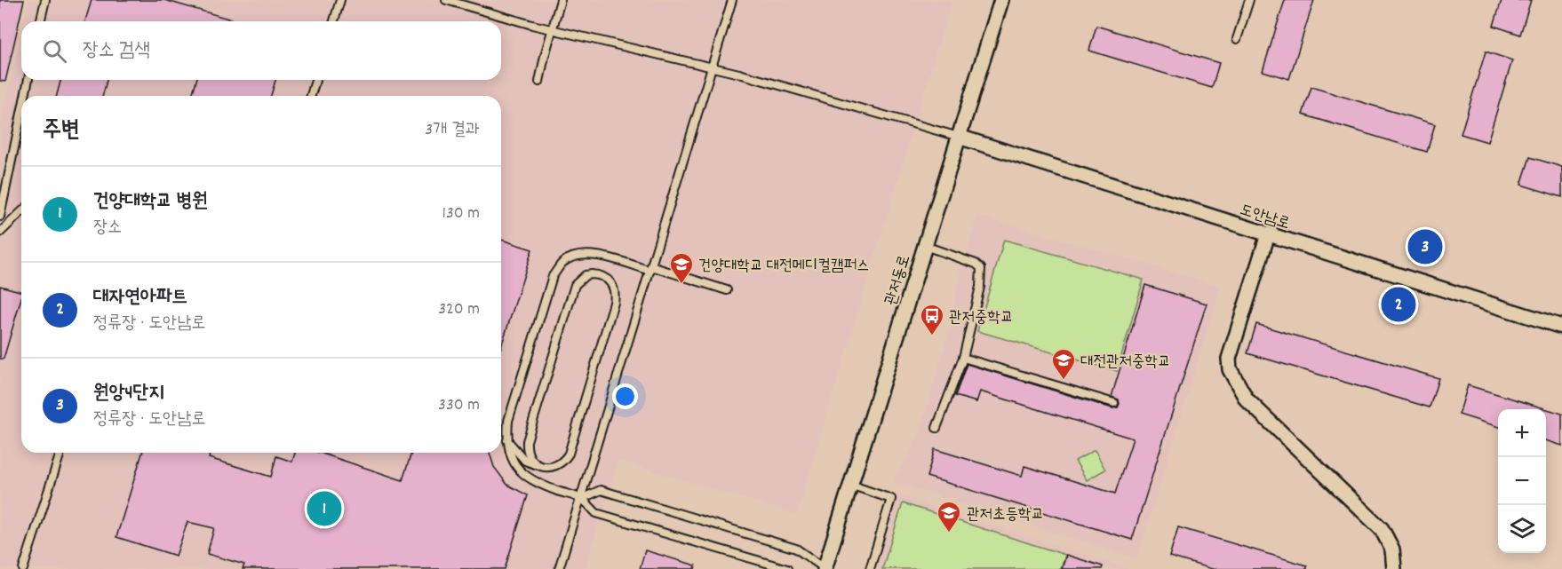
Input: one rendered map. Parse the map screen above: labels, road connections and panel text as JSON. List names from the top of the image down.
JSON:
{
  "streets": {
    "street": ["도안남로", "관저동로"]
  },
  "crossings": [
    ["도안남로", "관저동로"]
  ],
  "places": {
    "school or university": ["건양대학교 대전메디컬캠퍼스", "대전관저중학교", "관저초등학교"],
    "bus stop": ["관저중학교"]
  },
  "page": {
    "search": "장소 검색",
    "heading": ["주변", "3개 결과"],
    "list": [
      {
        "mark": "1",
        "name": "건양대학교 병원",
        "note": "장소",
        "value": "130 m"
      },
      {
        "mark": "2",
        "name": "대자연아파트",
        "note": "정류장 · 도안남로",
        "value": "320 m"
      },
      {
        "mark": "3",
        "name": "원앙4단지",
        "note": "정류장 · 도안남로",
        "value": "330 m"
      }
    ],
    "pins": ["3", "2", "1"],
    "map_buttons": ["+", "−"]
  }
}
